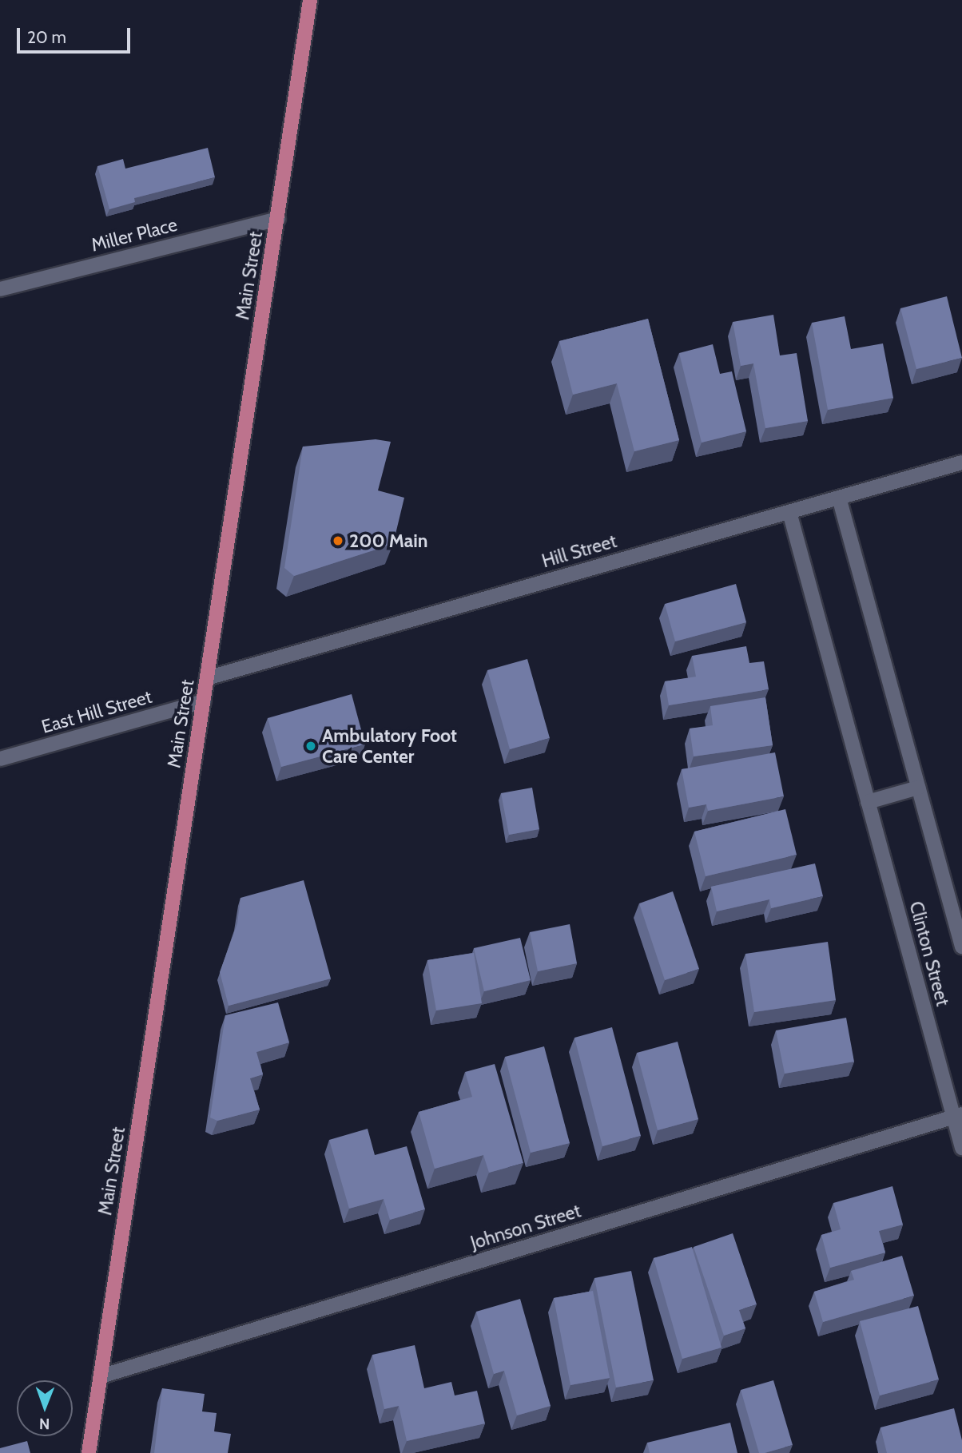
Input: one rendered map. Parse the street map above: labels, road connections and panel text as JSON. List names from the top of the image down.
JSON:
{
  "streets": {
    "main road": ["Main Street"],
    "street": [
      "Miller Place",
      "Hill Street",
      "East Hill Street",
      "Clinton Street",
      "Johnson Street"
    ]
  },
  "crossings": [
    ["Miller Place", "Main Street"],
    ["Main Street", "Hill Street"],
    ["Main Street", "East Hill Street"],
    ["Main Street", "Johnson Street"],
    ["Hill Street", "Clinton Street"],
    ["Clinton Street", "Johnson Street"]
  ],
  "places": ["200 Main", "Ambulatory Foot Care Center"],
  "scale_bar": "20 m",
  "north": "bottom"
}
